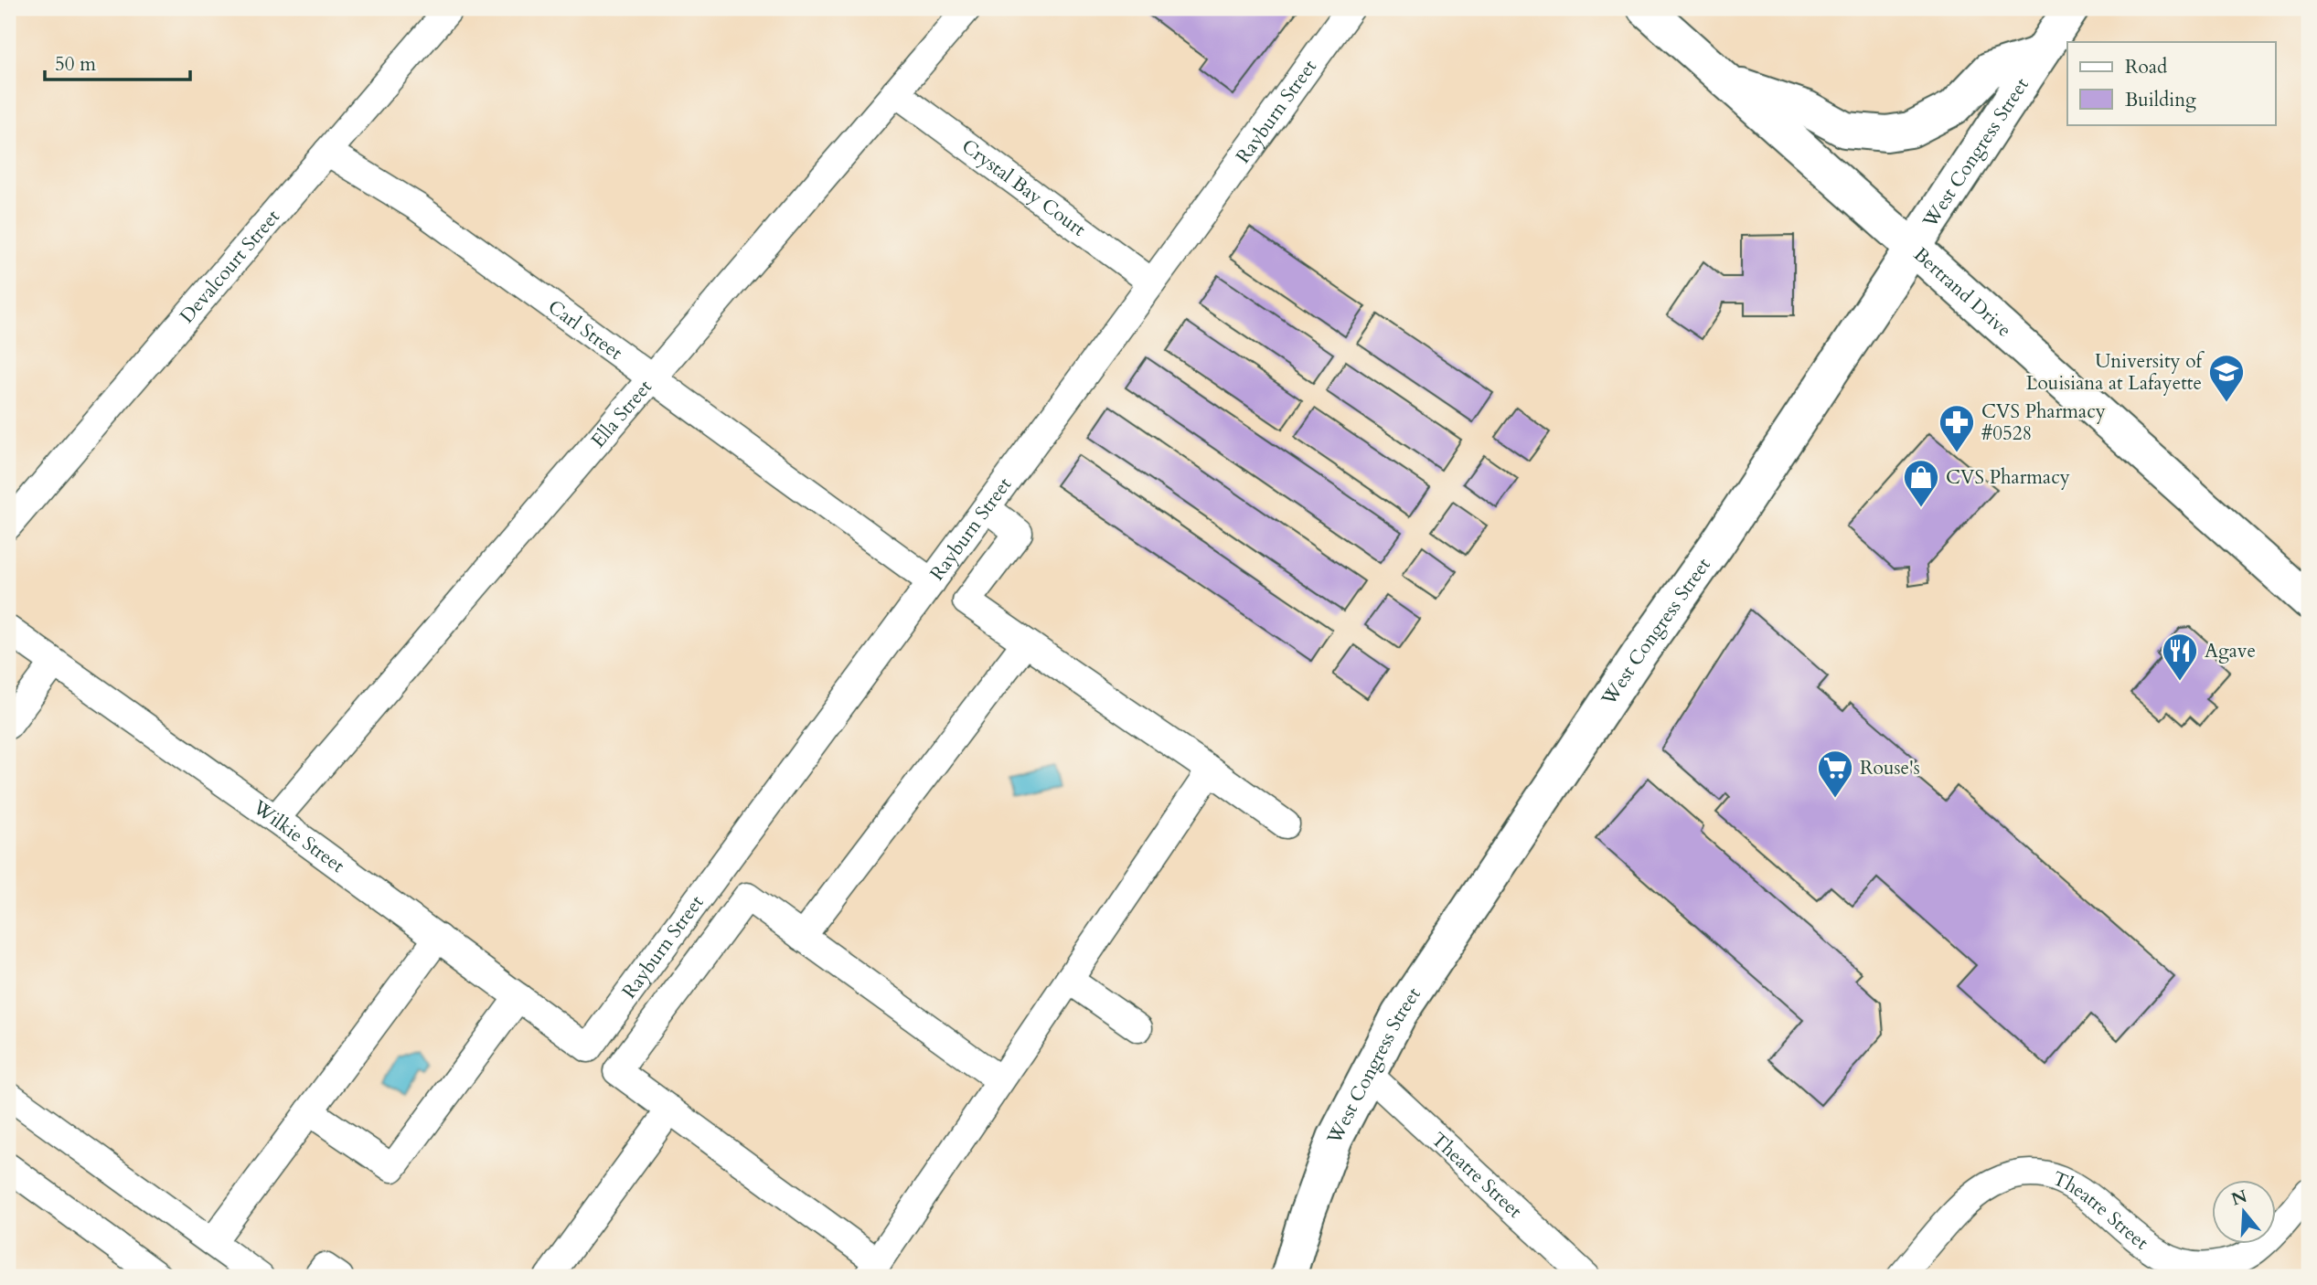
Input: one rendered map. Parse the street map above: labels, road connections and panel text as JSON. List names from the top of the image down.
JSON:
{
  "streets": {
    "main road": ["West Congress Street", "Bertrand Drive"],
    "street": [
      "Rayburn Street",
      "Crystal Bay Court",
      "Devalcourt Street",
      "Carl Street",
      "Ella Street",
      "Wilkie Street",
      "Theatre Street"
    ]
  },
  "crossings": [
    ["Rayburn Street", "Crystal Bay Court"],
    ["Rayburn Street", "Carl Street"],
    ["Rayburn Street", "Wilkie Street"],
    ["West Congress Street", "Bertrand Drive"],
    ["West Congress Street", "Theatre Street"],
    ["Crystal Bay Court", "Ella Street"],
    ["Devalcourt Street", "Carl Street"],
    ["Carl Street", "Ella Street"],
    ["Ella Street", "Wilkie Street"]
  ],
  "places": {
    "school or university": ["University of Louisiana at Lafayette"],
    "pharmacy": ["CVS Pharmacy #0528"],
    "shop": ["CVS Pharmacy"],
    "restaurant": ["Agave"],
    "supermarket": ["Rouse's"]
  },
  "legend": ["Road", "Building"],
  "scale_bar": "50 m",
  "north": "top"
}
